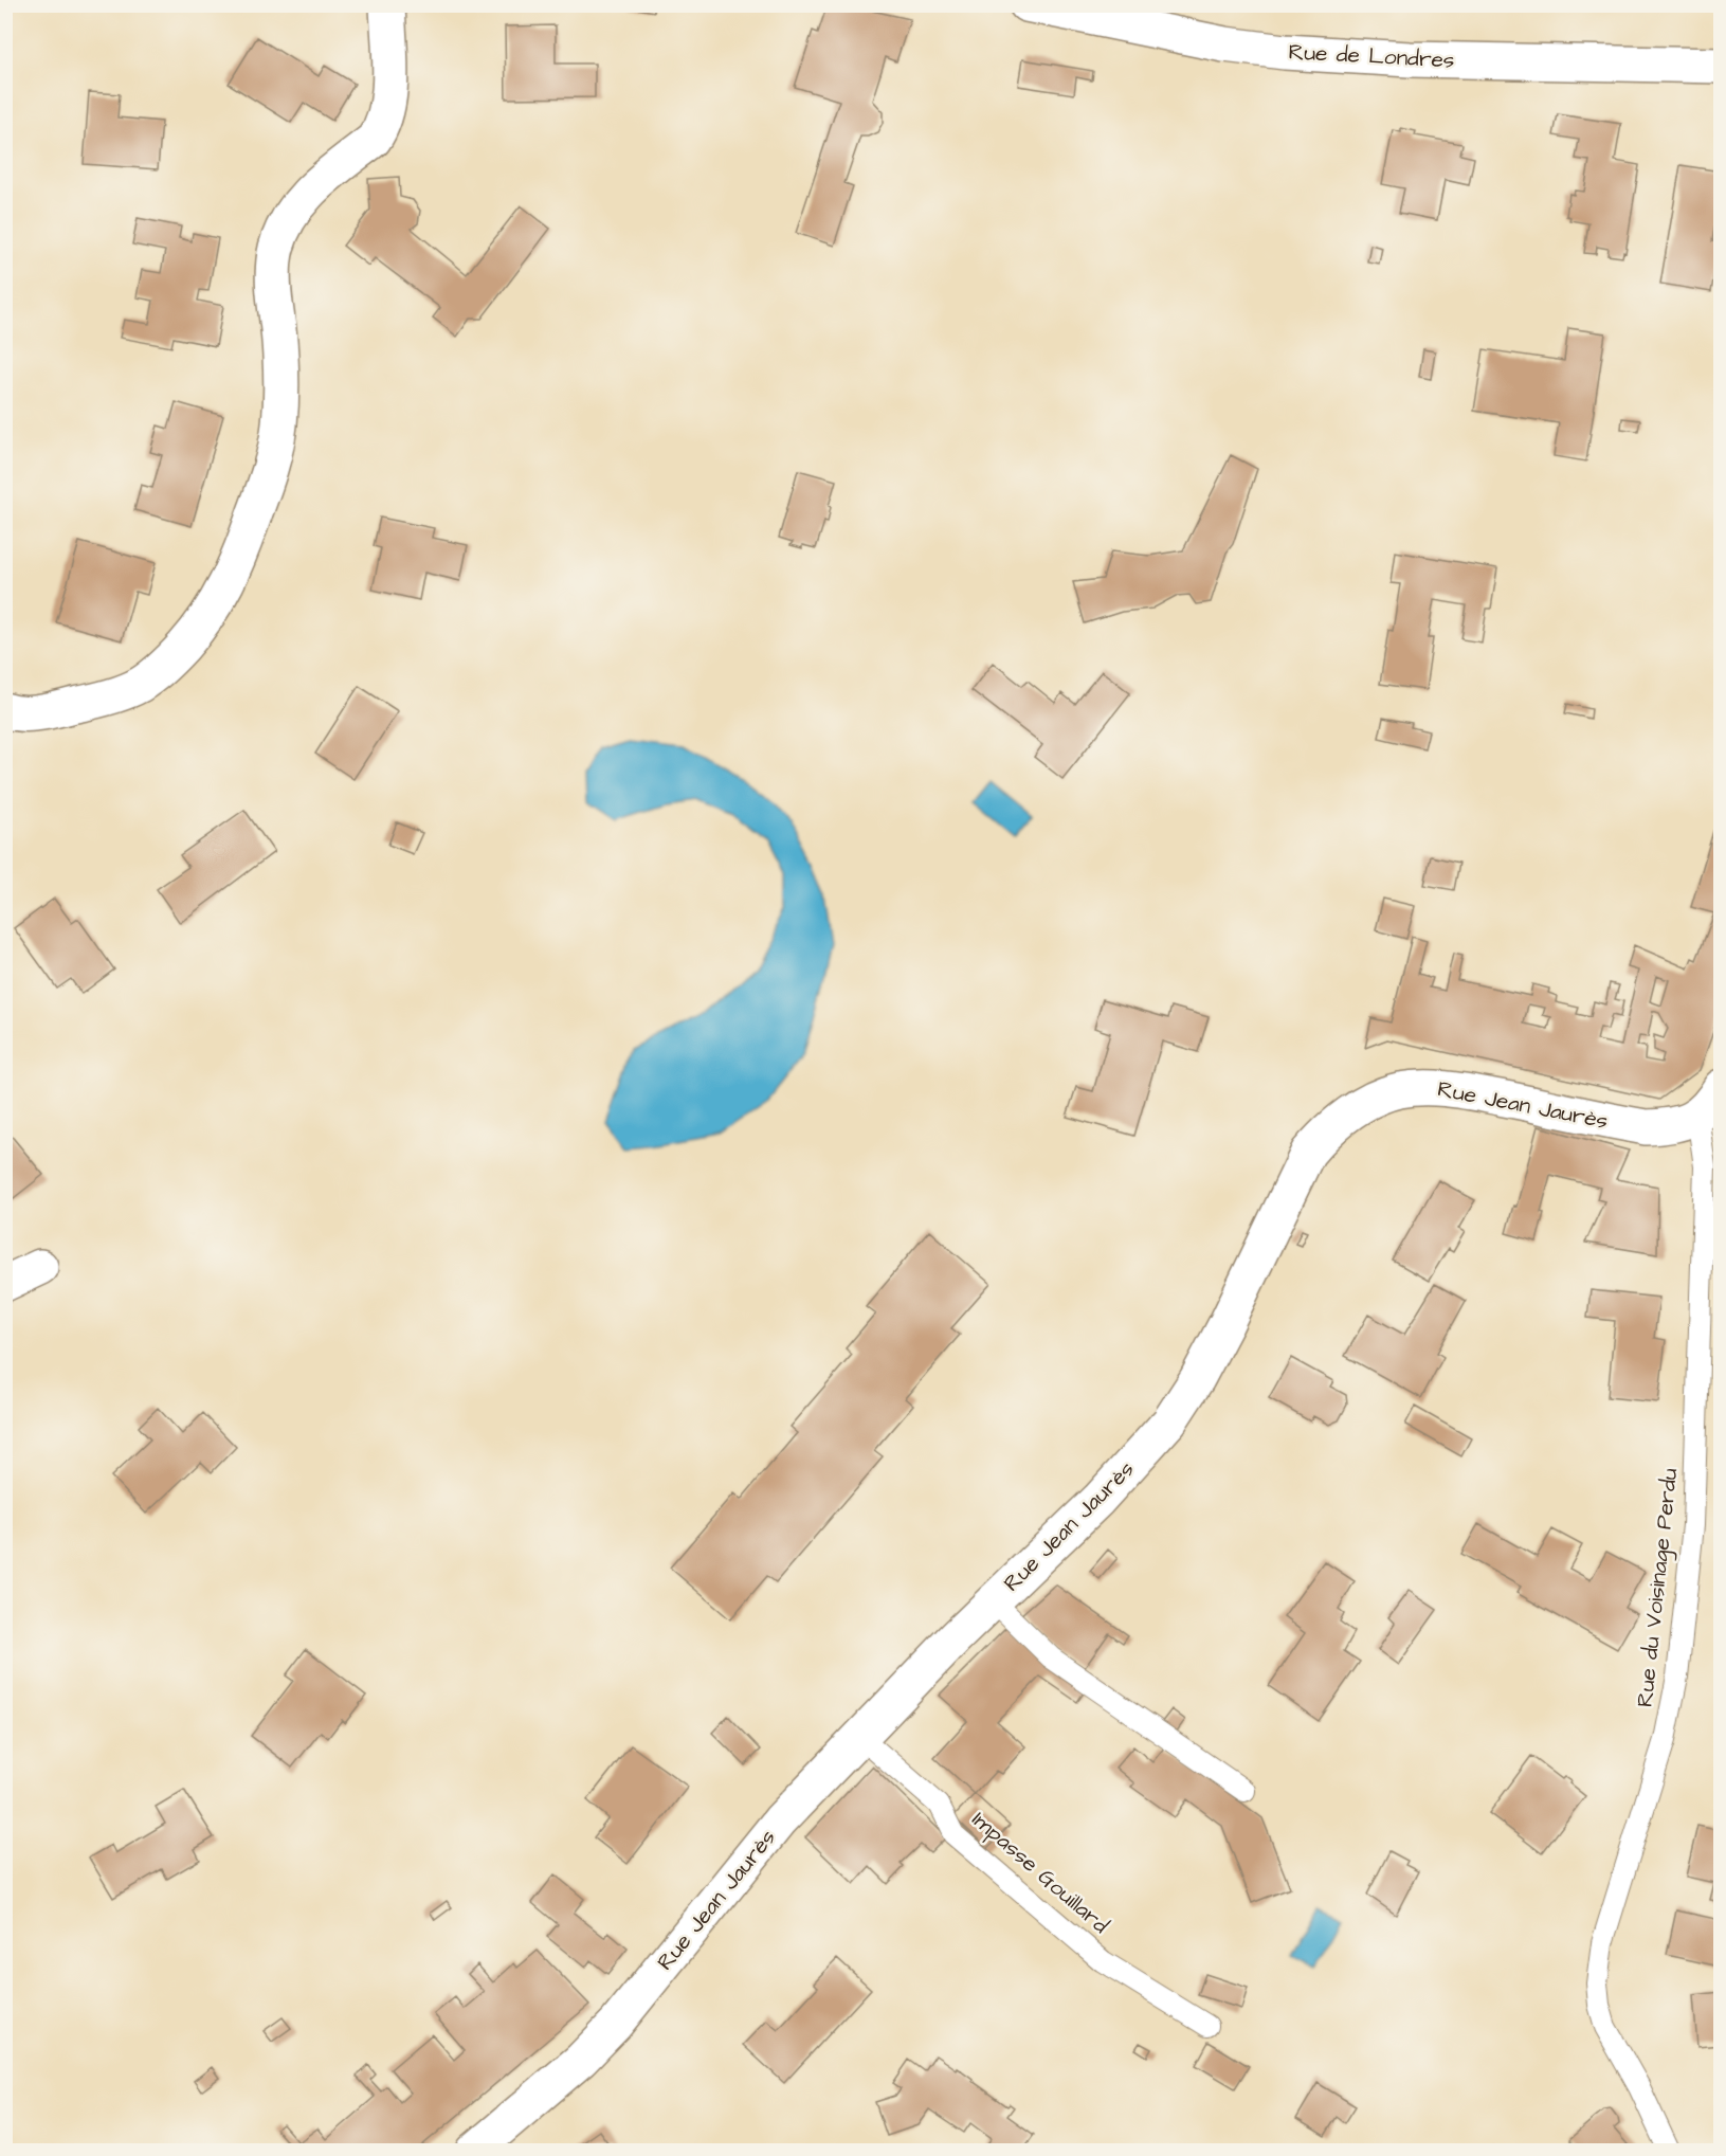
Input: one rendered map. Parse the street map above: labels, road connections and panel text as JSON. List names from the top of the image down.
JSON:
{
  "streets": {
    "street": ["Rue de Londres", "Rue Jean Jaurès"],
    "lane": ["Rue du Voisinage Perdu", "Impasse Gouillard"]
  },
  "crossings": [
    ["Rue Jean Jaurès", "Rue du Voisinage Perdu"],
    ["Rue Jean Jaurès", "Impasse Gouillard"]
  ]
}
